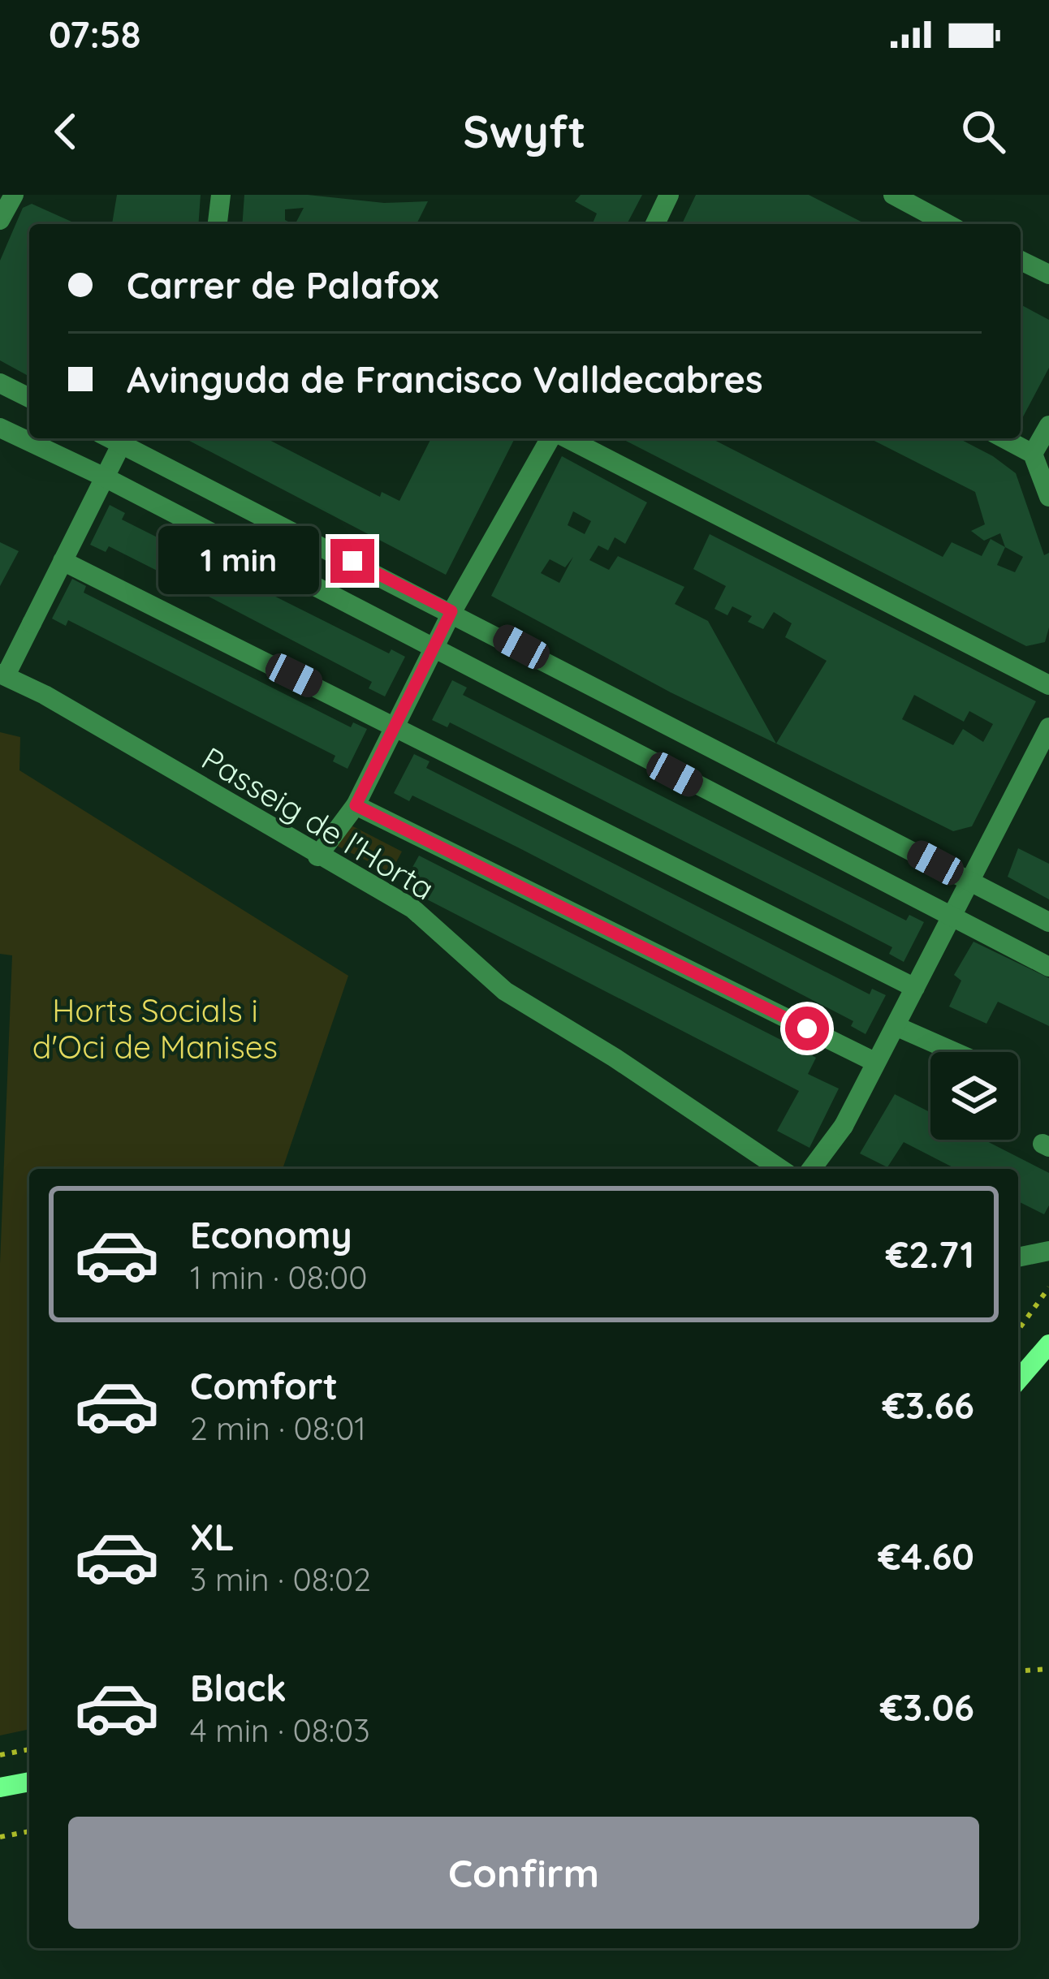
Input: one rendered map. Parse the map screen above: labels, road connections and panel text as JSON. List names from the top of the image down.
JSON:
{
  "streets": {
    "street": ["Passeig de l'Horta"]
  },
  "parks": ["Horts Socials i d'Oci de Manises"],
  "page": {
    "status": "07:58",
    "header": "Swyft",
    "banner": ["Carrer de Palafox", "Avinguda de Francisco Valldecabres"],
    "bubble": "1 min",
    "list": [
      {
        "name": "Economy",
        "note": "1 min · 08:00",
        "value": "€2.71"
      },
      {
        "name": "Comfort",
        "note": "2 min · 08:01",
        "value": "€3.66"
      },
      {
        "name": "XL",
        "note": "3 min · 08:02",
        "value": "€4.60"
      },
      {
        "name": "Black",
        "note": "4 min · 08:03",
        "value": "€3.06"
      }
    ],
    "buttons": "Confirm"
  }
}
